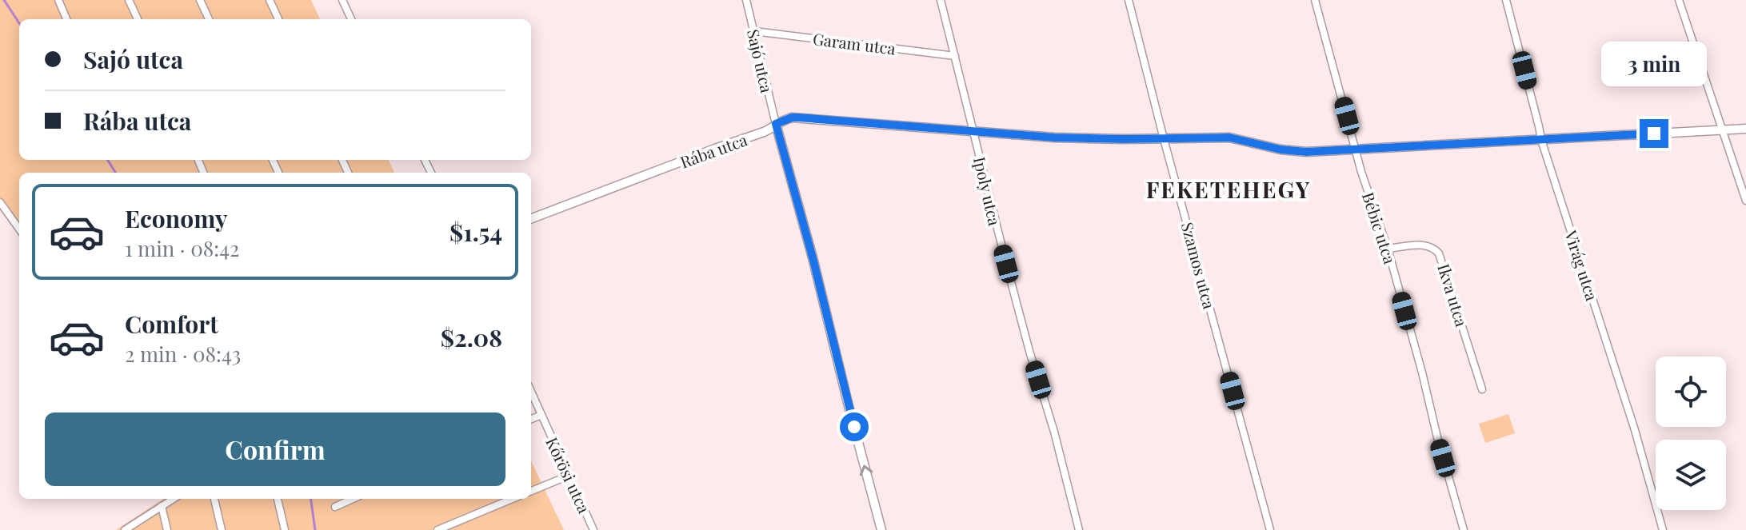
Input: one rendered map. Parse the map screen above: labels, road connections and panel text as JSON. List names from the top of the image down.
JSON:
{
  "streets": {
    "street": [
      "Garam utca",
      "Sajó utca",
      "Rába utca",
      "Ipoly utca",
      "Bébic utca",
      "Szamos utca",
      "Virág utca",
      "Ikva utca",
      "Kőrösi utca"
    ]
  },
  "crossings": [
    ["Garam utca", "Sajó utca"],
    ["Garam utca", "Ipoly utca"],
    ["Sajó utca", "Rába utca"],
    ["Rába utca", "Ipoly utca"],
    ["Rába utca", "Bébic utca"],
    ["Rába utca", "Szamos utca"],
    ["Rába utca", "Virág utca"],
    ["Bébic utca", "Ikva utca"]
  ],
  "one_way": ["Sajó utca"],
  "districts": ["FEKETEHEGY"],
  "page": {
    "banner": ["Sajó utca", "Rába utca"],
    "bubble": "3 min",
    "list": [
      {
        "name": "Economy",
        "note": "1 min · 08:42",
        "value": "$1.54"
      },
      {
        "name": "Comfort",
        "note": "2 min · 08:43",
        "value": "$2.08"
      }
    ],
    "buttons": "Confirm"
  }
}
